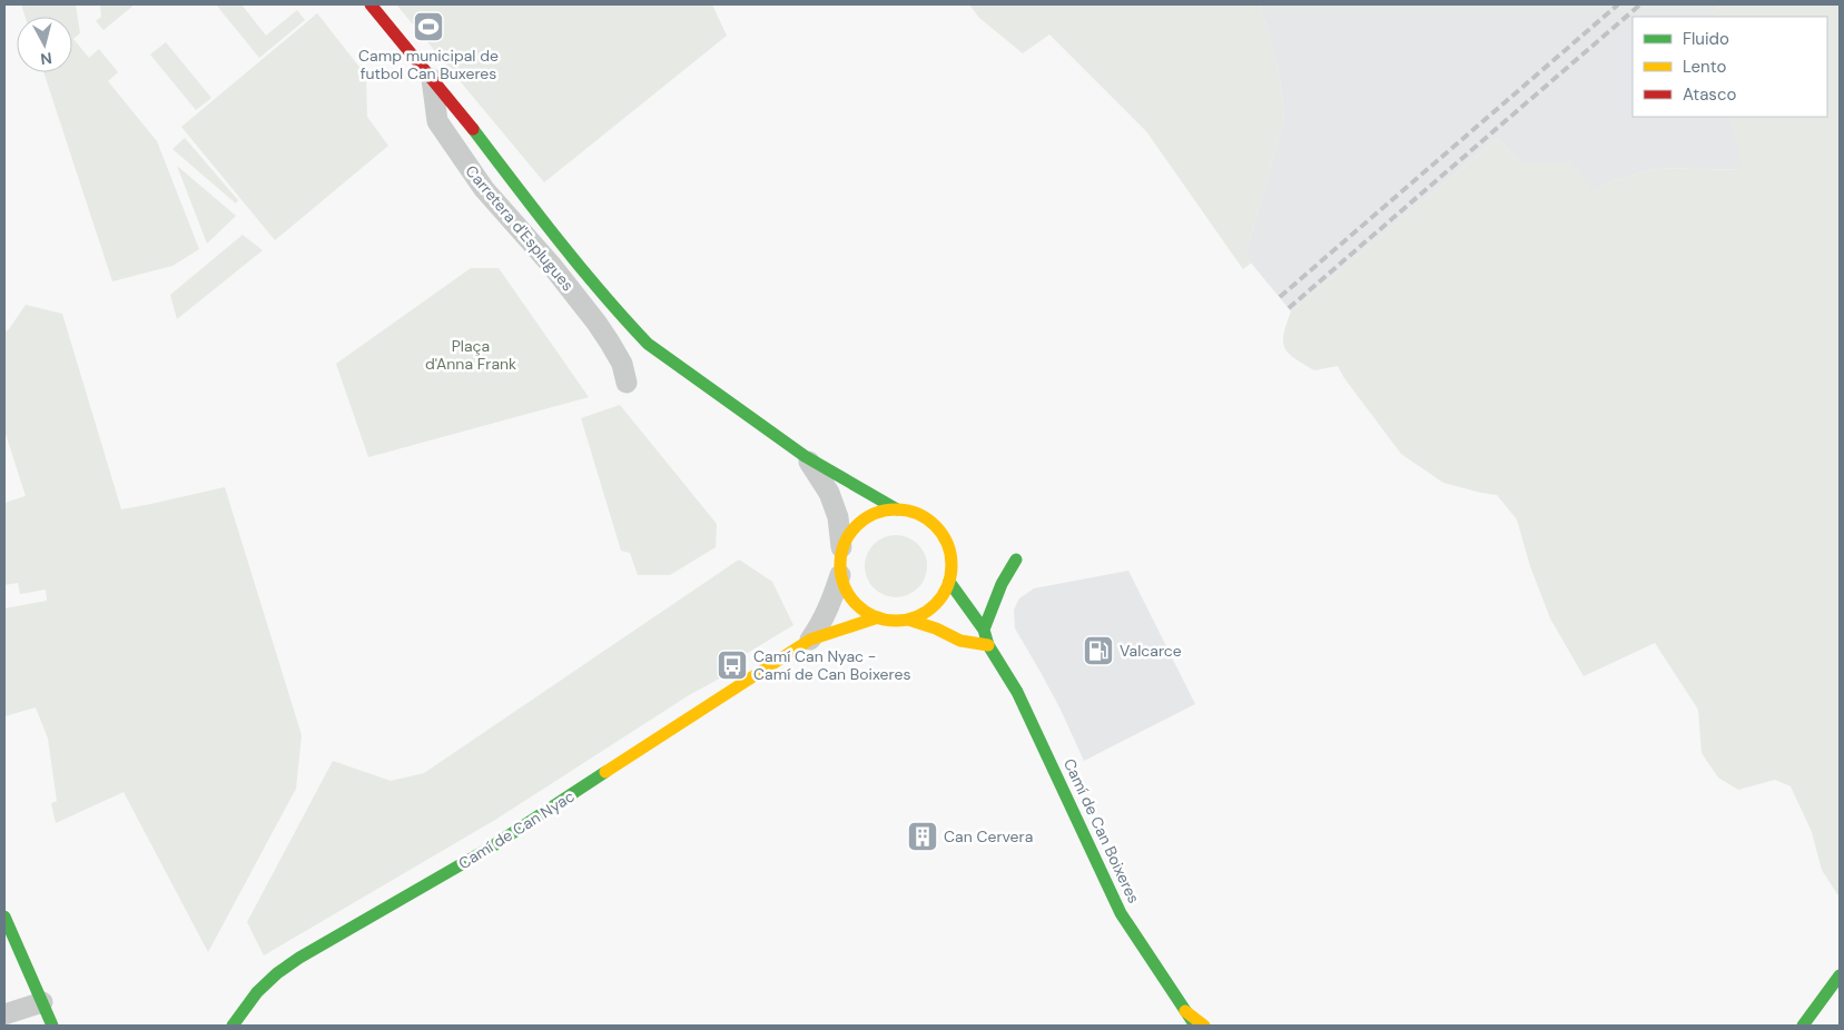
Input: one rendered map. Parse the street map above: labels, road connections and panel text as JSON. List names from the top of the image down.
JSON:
{
  "streets": {
    "main road": ["Carretera d'Esplugues", "Camí de Can Nyac", "Camí de Can Boixeres"]
  },
  "crossings": [
    ["Carretera d'Esplugues", "Camí de Can Nyac"],
    ["Carretera d'Esplugues", "Camí de Can Boixeres"],
    ["Camí de Can Nyac", "Camí de Can Boixeres"]
  ],
  "parks": ["Plaça d'Anna Frank"],
  "places": {
    "sports": ["Camp municipal de futbol Can Buxeres"],
    "fuel station": ["Valcarce"],
    "bus stop": ["Camí Can Nyac - Camí de Can Boixeres"],
    "building": ["Can Cervera"]
  },
  "legend": ["Fluido", "Lento", "Atasco"],
  "north": "bottom"
}
